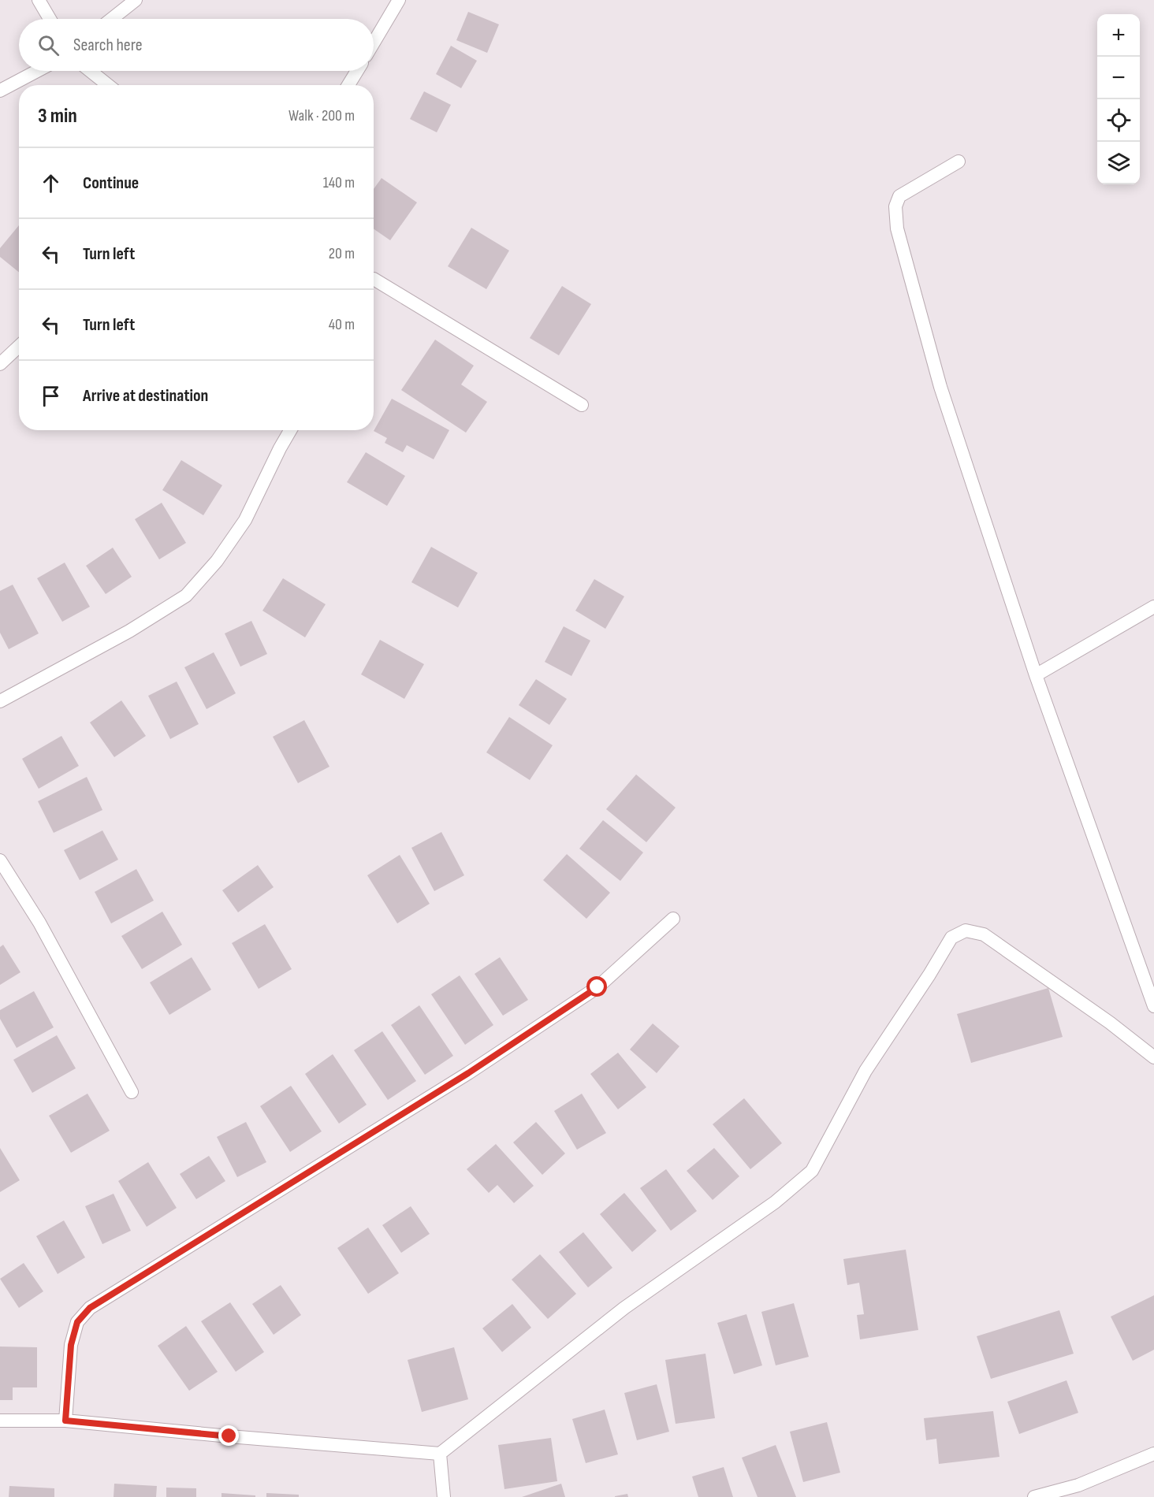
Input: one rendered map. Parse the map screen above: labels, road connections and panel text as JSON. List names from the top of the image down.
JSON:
{
  "page": {
    "map_buttons": ["+", "−"],
    "search": "Search here",
    "heading": ["3 min", "Walk · 200 m"],
    "list": [
      ["Continue", "140 m"],
      ["Turn left", "20 m"],
      ["Turn left", "40 m"],
      "Arrive at destination"
    ]
  }
}
